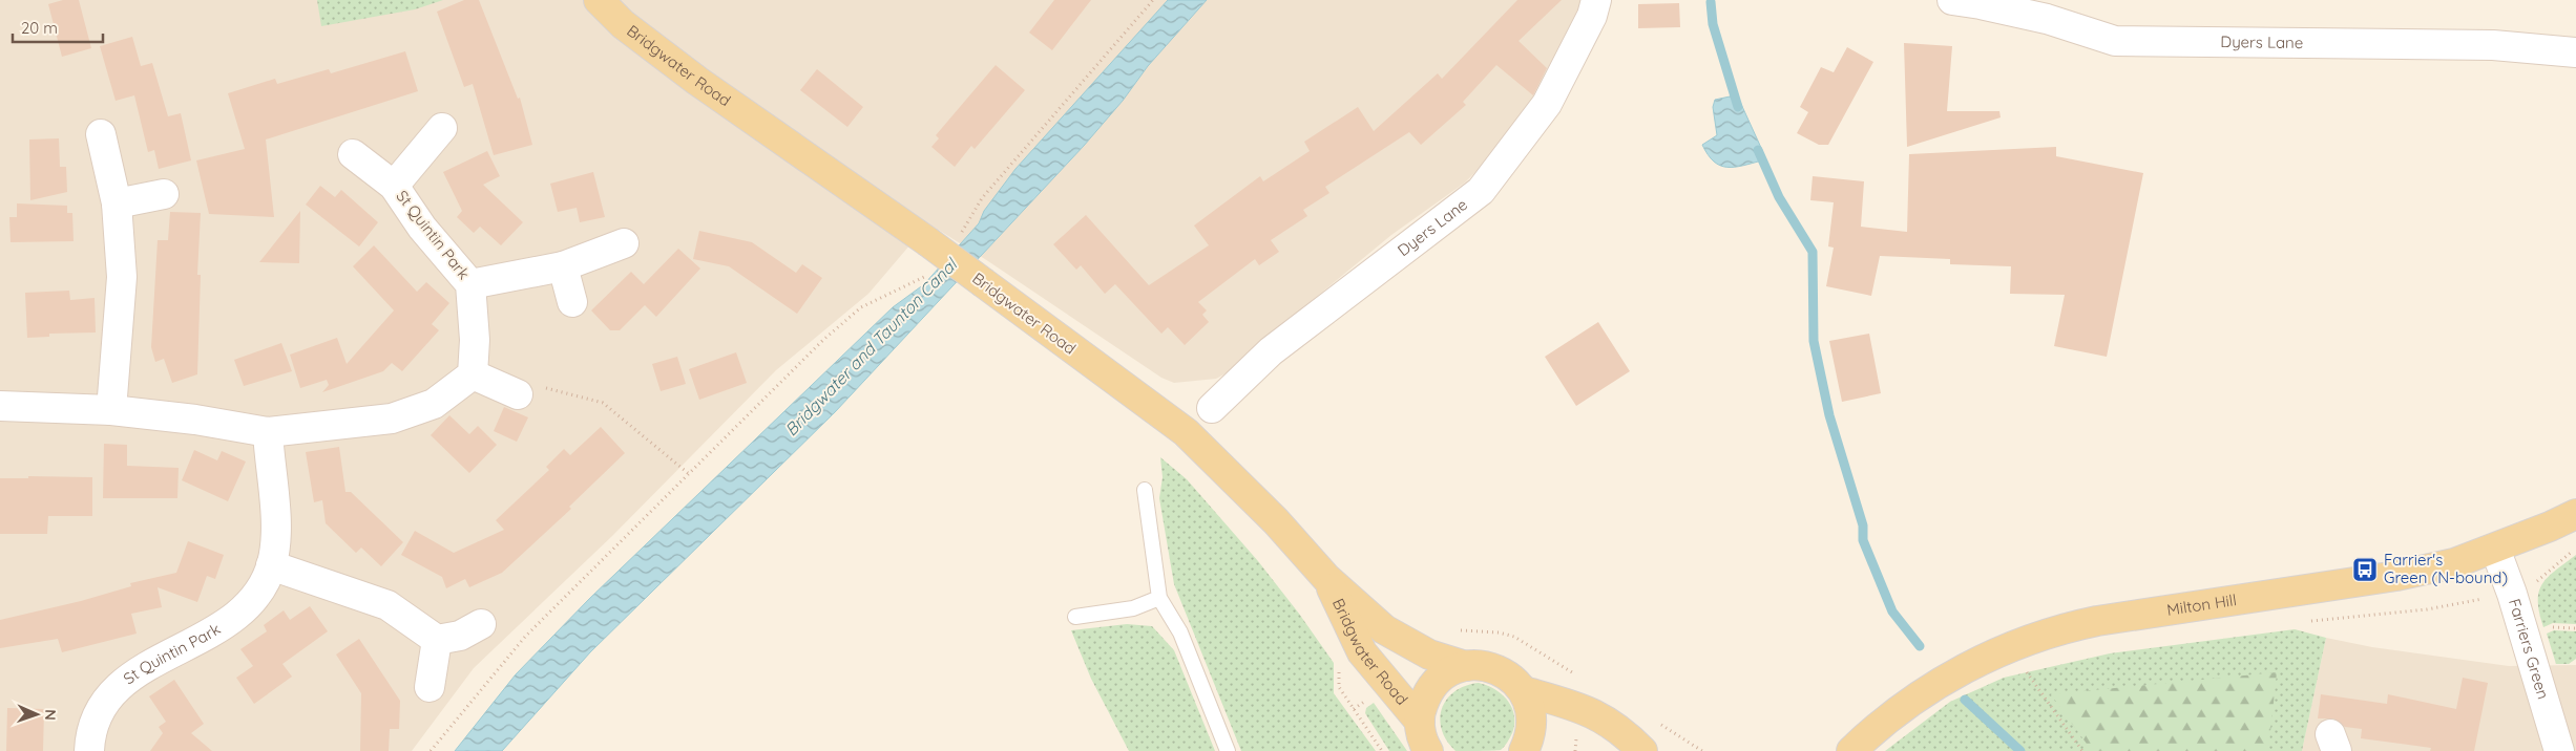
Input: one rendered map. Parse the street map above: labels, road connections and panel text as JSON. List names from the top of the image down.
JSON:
{
  "streets": {
    "main road": ["Bridgwater Road", "Milton Hill"],
    "street": ["Dyers Lane", "St Quintin Park", "Farriers Green"]
  },
  "crossings": [
    ["Milton Hill", "Farriers Green"]
  ],
  "water": ["Bridgwater and Taunton Canal"],
  "places": {
    "bus stop": ["Farrier's Green (N-bound)"]
  },
  "scale_bar": "20 m",
  "north": "right"
}
